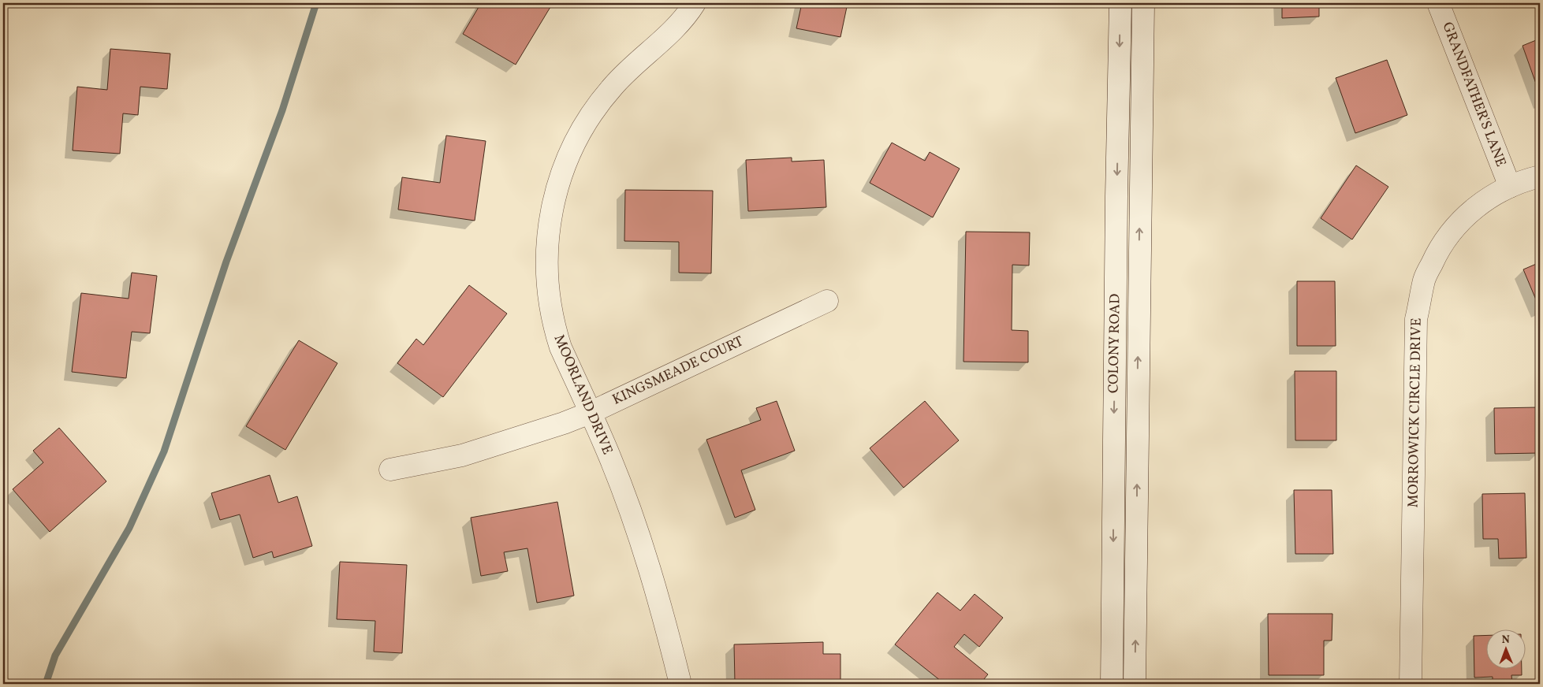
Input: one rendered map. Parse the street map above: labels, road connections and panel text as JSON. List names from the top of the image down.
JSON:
{
  "streets": {
    "street": [
      "GRANDFATHER'S LANE",
      "COLONY ROAD",
      "KINGSMEADE COURT",
      "MOORLAND DRIVE",
      "MORROWICK CIRCLE DRIVE"
    ]
  },
  "crossings": [
    ["GRANDFATHER'S LANE", "MORROWICK CIRCLE DRIVE"],
    ["KINGSMEADE COURT", "MOORLAND DRIVE"]
  ],
  "north": "top"
}
